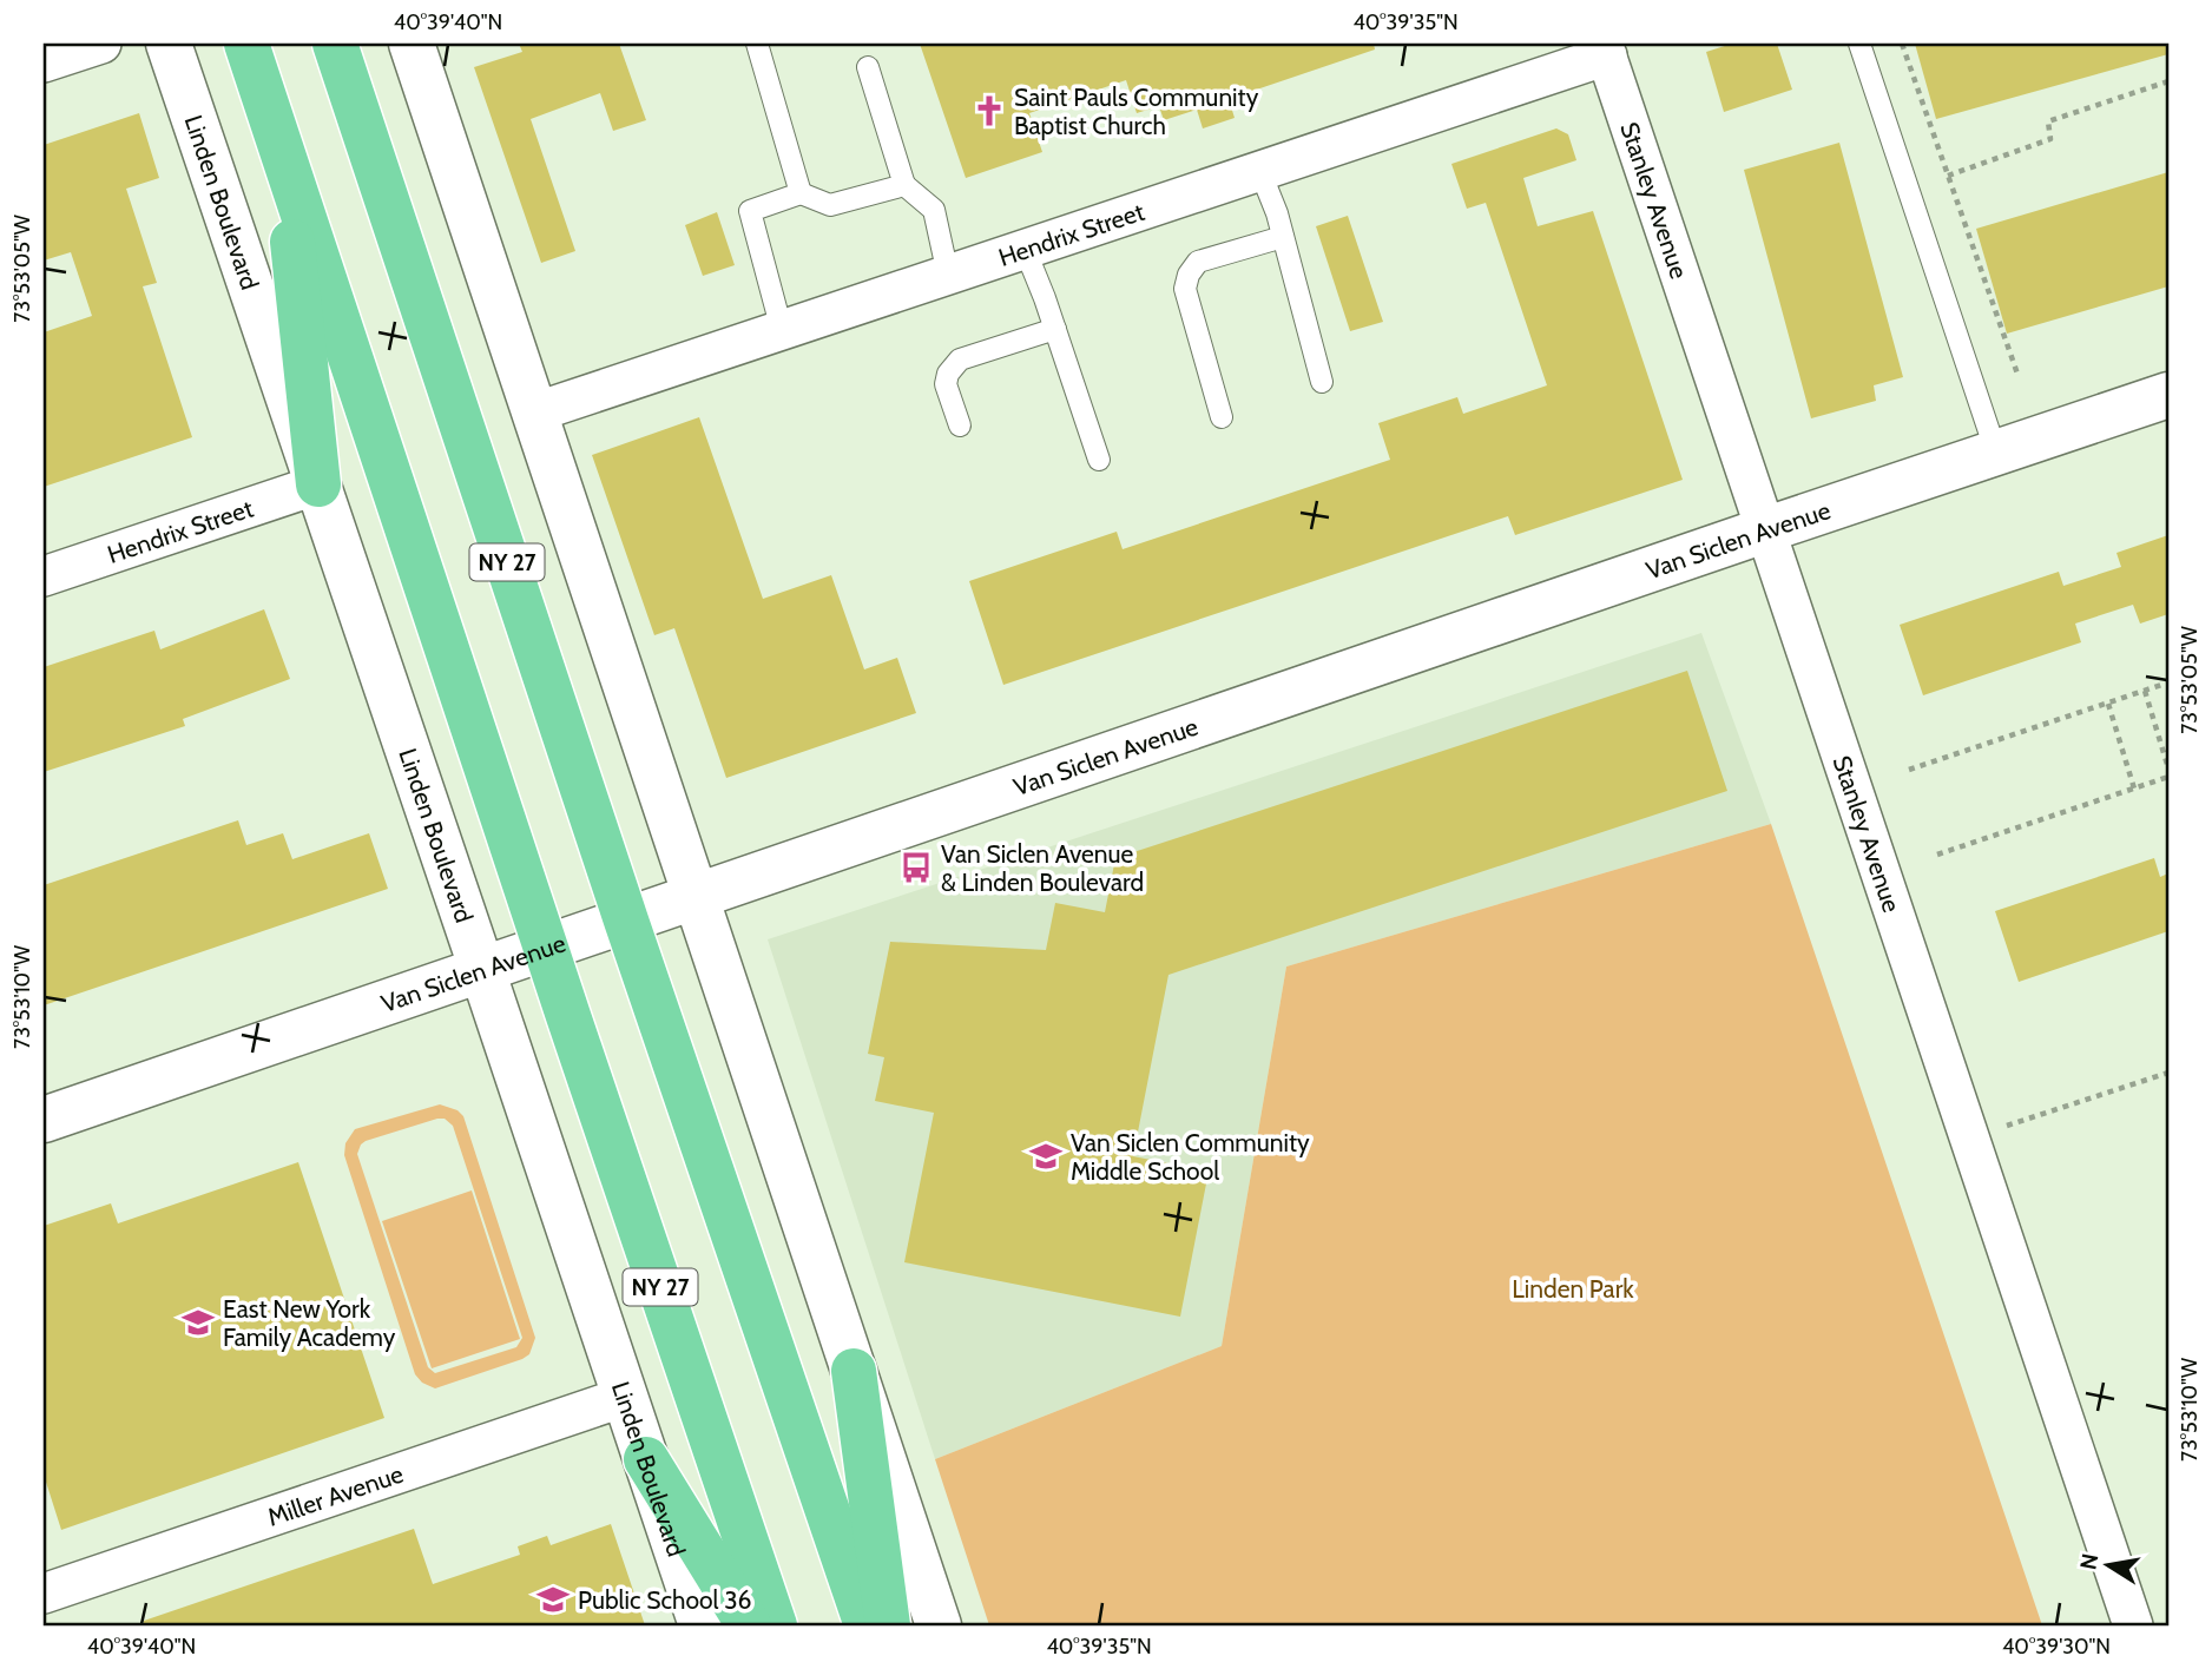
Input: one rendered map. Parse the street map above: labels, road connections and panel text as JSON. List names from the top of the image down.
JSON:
{
  "streets": {
    "highway": ["NY 27"],
    "street": [
      "Stanley Avenue",
      "Linden Boulevard",
      "Hendrix Street",
      "Van Siclen Avenue",
      "Miller Avenue"
    ]
  },
  "crossings": [
    ["Stanley Avenue", "Hendrix Street"],
    ["Stanley Avenue", "Van Siclen Avenue"],
    ["Linden Boulevard", "Hendrix Street"],
    ["Linden Boulevard", "Van Siclen Avenue"],
    ["Linden Boulevard", "Miller Avenue"],
    ["Van Siclen Avenue", "NY 27"]
  ],
  "parks": ["Linden Park"],
  "places": {
    "church": ["Saint Pauls Community Baptist Church"],
    "bus stop": ["Van Siclen Avenue & Linden Boulevard"],
    "school or university": ["Van Siclen Community Middle School", "East New York Family Academy", "Public School 36"]
  },
  "north": "left",
  "coordinates": [
    "40°39'40\"N",
    "40°39'35\"N",
    "73°53'05\"W",
    "73°53'10\"W",
    "40°39'30\"N"
  ]
}
